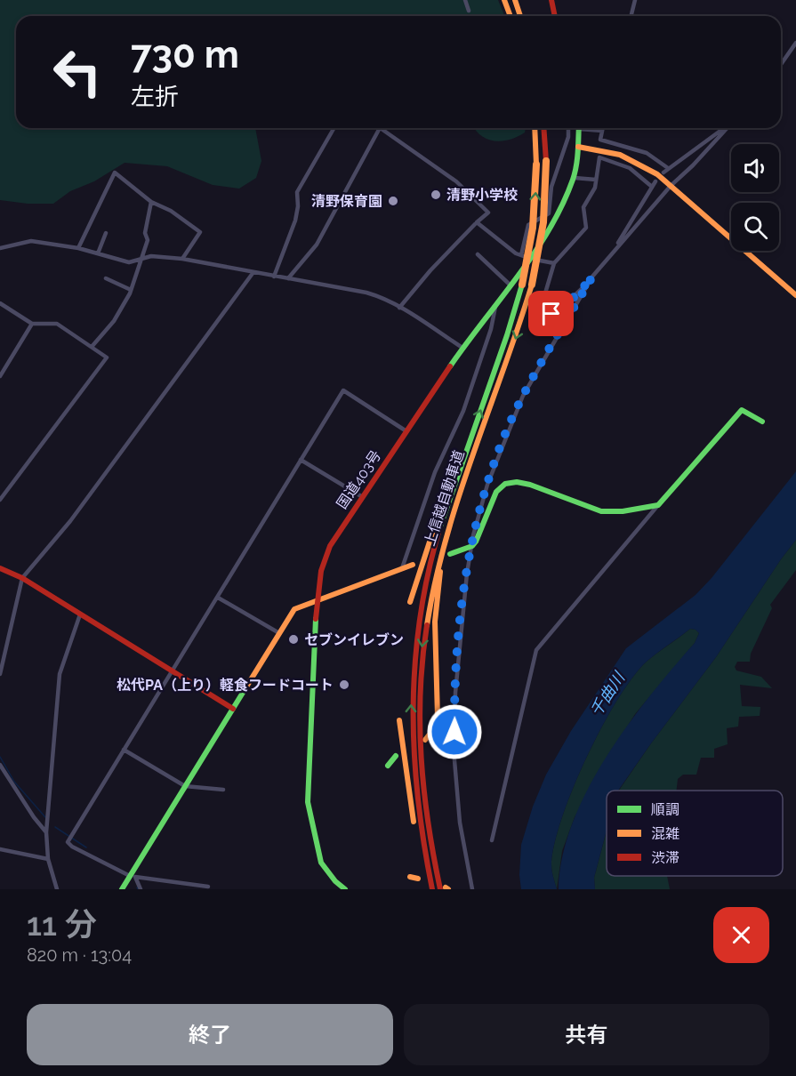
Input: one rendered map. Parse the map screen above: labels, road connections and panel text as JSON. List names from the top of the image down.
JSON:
{
  "streets": {
    "main road": ["国道403号", "上信越自動車道"]
  },
  "water": ["千曲川"],
  "places": [
    "清野小学校",
    "清野保育園",
    "セブンイレブン",
    "松代PA（上り）軽食フードコート"
  ],
  "legend": ["順調", "混雑", "渋滞"],
  "page": {
    "turn": ["730 m", "左折"],
    "heading": ["11 分", "820 m · 13:04"],
    "buttons": ["終了", "共有"]
  }
}
